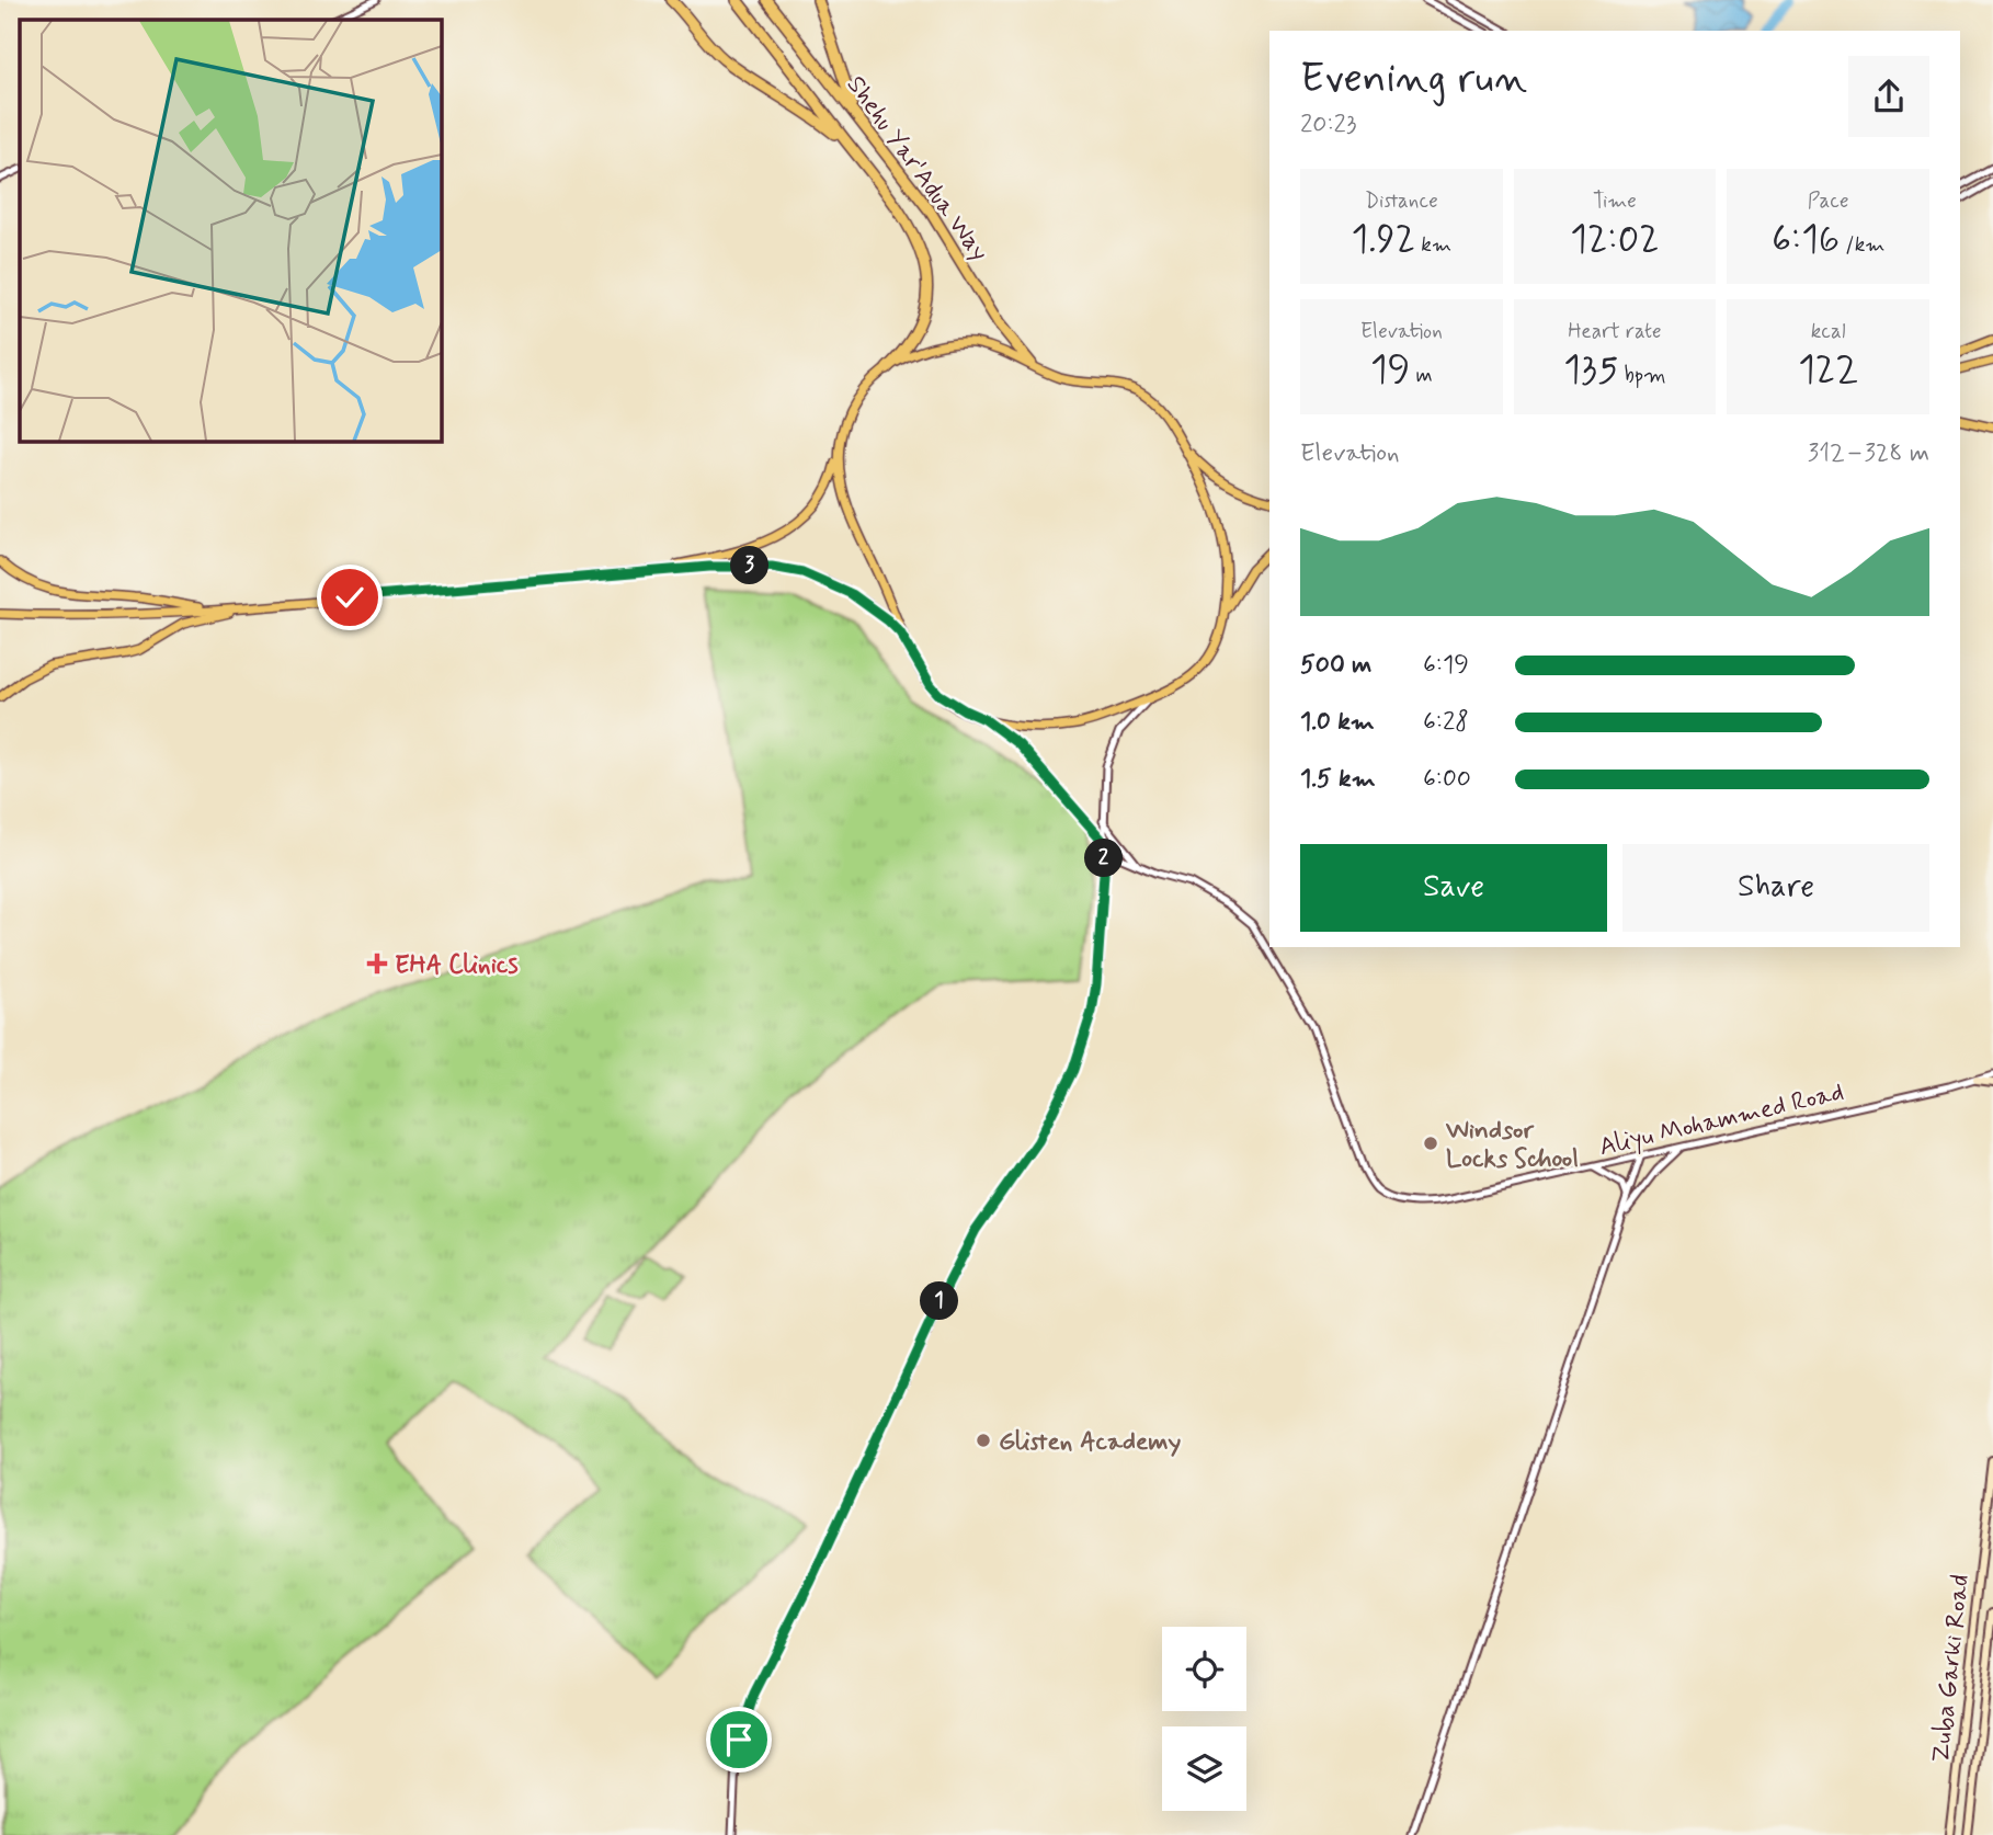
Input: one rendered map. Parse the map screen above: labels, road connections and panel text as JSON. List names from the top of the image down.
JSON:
{
  "streets": {
    "highway": ["Shehu Yar'Adua Way"],
    "main road": ["Zuba Garki Road"],
    "street": ["Aliyu Mohammed Road"]
  },
  "places": {
    "health": ["EHA Clinics"],
    "other": ["Windsor Locks School", "Glisten Academy"]
  },
  "page": {
    "heading": ["Evening run", "20:23"],
    "stats": [
      ["Distance", "1.92 km"],
      ["Time", "12:02"],
      ["Pace", "6:16 /km"],
      ["Elevation", "19 m"],
      ["Heart rate", "135 bpm"],
      ["kcal", "122"]
    ],
    "chart": ["Elevation", "312–328 m"],
    "pins": ["3", "2", "1"],
    "list": [
      {
        "name": "500 m",
        "note": "6:19"
      },
      {
        "name": "1.0 km",
        "note": "6:28"
      },
      {
        "name": "1.5 km",
        "note": "6:00"
      }
    ],
    "buttons": ["Save", "Share"]
  }
}
